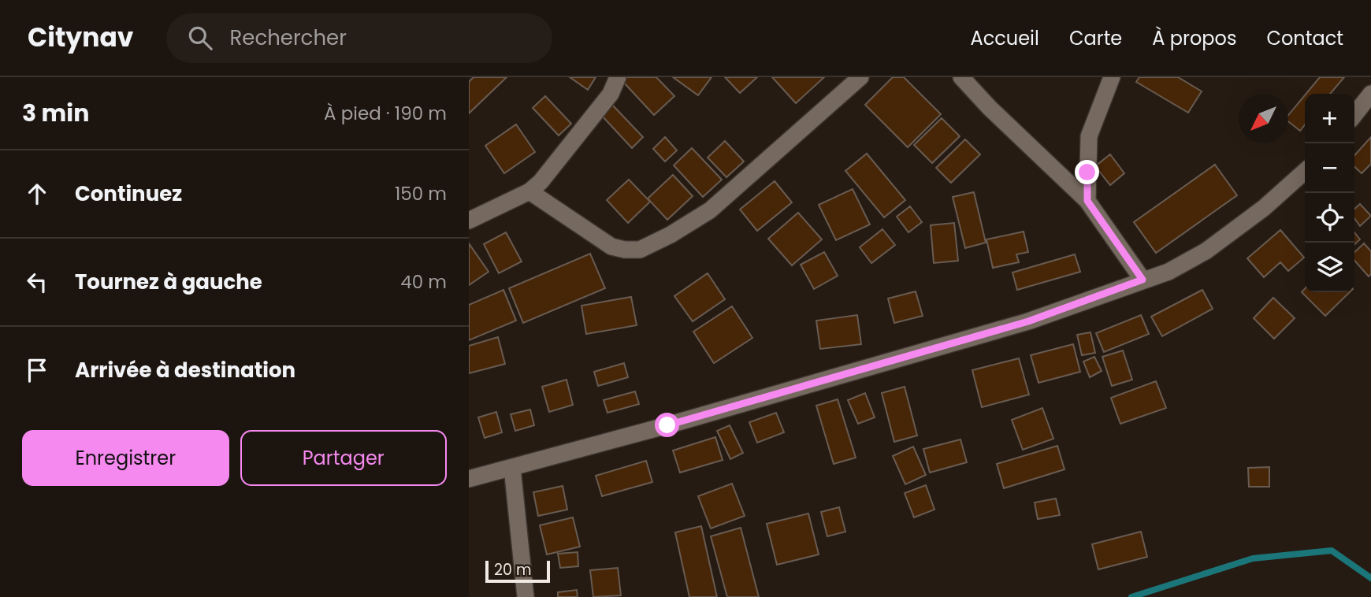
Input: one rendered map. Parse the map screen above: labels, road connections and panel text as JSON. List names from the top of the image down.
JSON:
{
  "scale_bar": "20 m",
  "north": "bottom left",
  "page": {
    "header": "Citynav",
    "search": "Rechercher",
    "nav": [
      "Accueil",
      "Carte",
      "À propos",
      "Contact"
    ],
    "heading": ["3 min", "À pied · 190 m"],
    "map_buttons": ["+", "−"],
    "list": [
      ["Continuez", "150 m"],
      ["Tournez à gauche", "40 m"],
      "Arrivée à destination"
    ],
    "buttons": ["Enregistrer", "Partager"],
    "scale": "20 m"
  }
}
